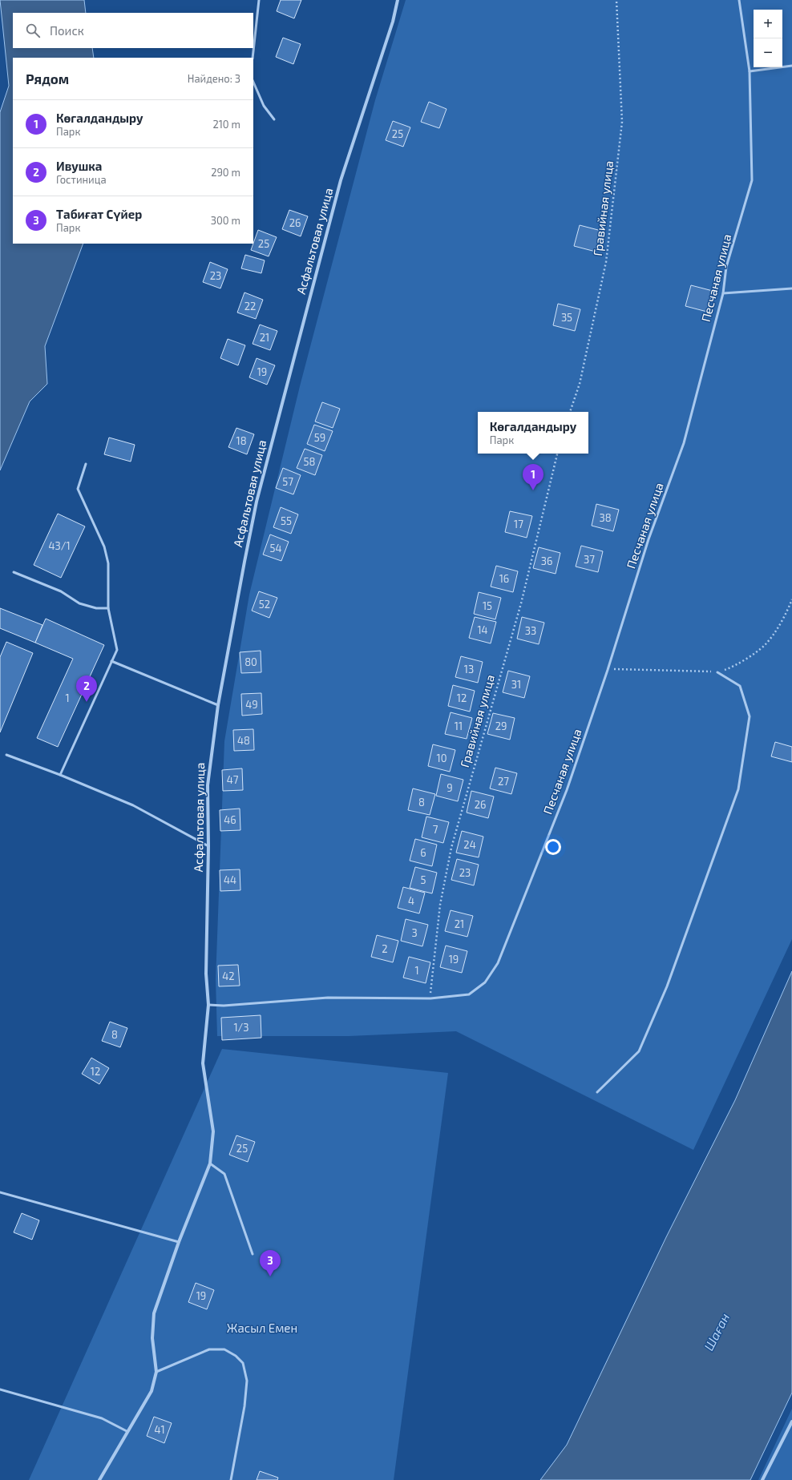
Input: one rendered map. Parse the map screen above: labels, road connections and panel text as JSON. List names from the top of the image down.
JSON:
{
  "streets": {
    "street": ["Асфальтовая улица"],
    "lane": ["Песчаная улица"],
    "path": ["Гравийная улица"]
  },
  "crossings": [
    ["Гравийная улица", "Песчаная улица"],
    ["Асфальтовая улица", "Песчаная улица"]
  ],
  "water": ["Шаған"],
  "parks": ["Жасыл Емен"],
  "house_numbers": [
    "25",
    "26",
    "25",
    "23",
    "22",
    "35",
    "21",
    "19",
    "59",
    "18",
    "58",
    "57",
    "38",
    "55",
    "17",
    "43/1",
    "54",
    "37",
    "36",
    "16",
    "52",
    "15",
    "14",
    "33",
    "80",
    "13",
    "31",
    "1",
    "12",
    "49",
    "11",
    "29",
    "48",
    "10",
    "47",
    "27",
    "9",
    "8",
    "26",
    "46",
    "7",
    "24",
    "6",
    "23",
    "44",
    "5",
    "4",
    "21",
    "3",
    "2",
    "19",
    "1",
    "42",
    "1/3",
    "8",
    "12",
    "25",
    "19",
    "41"
  ],
  "page": {
    "map_buttons": ["+", "−"],
    "search": "Поиск",
    "heading": ["Рядом", "Найдено: 3"],
    "list": [
      {
        "mark": "1",
        "name": "Көгалдандыру",
        "note": "Парк",
        "value": "210 m"
      },
      {
        "mark": "2",
        "name": "Ивушка",
        "note": "Гостиница",
        "value": "290 m"
      },
      {
        "mark": "3",
        "name": "Табиғат Сүйер",
        "note": "Парк",
        "value": "300 m"
      }
    ],
    "popup": ["Көгалдандыру", "Парк"],
    "pins": ["1", "2", "3"]
  }
}
